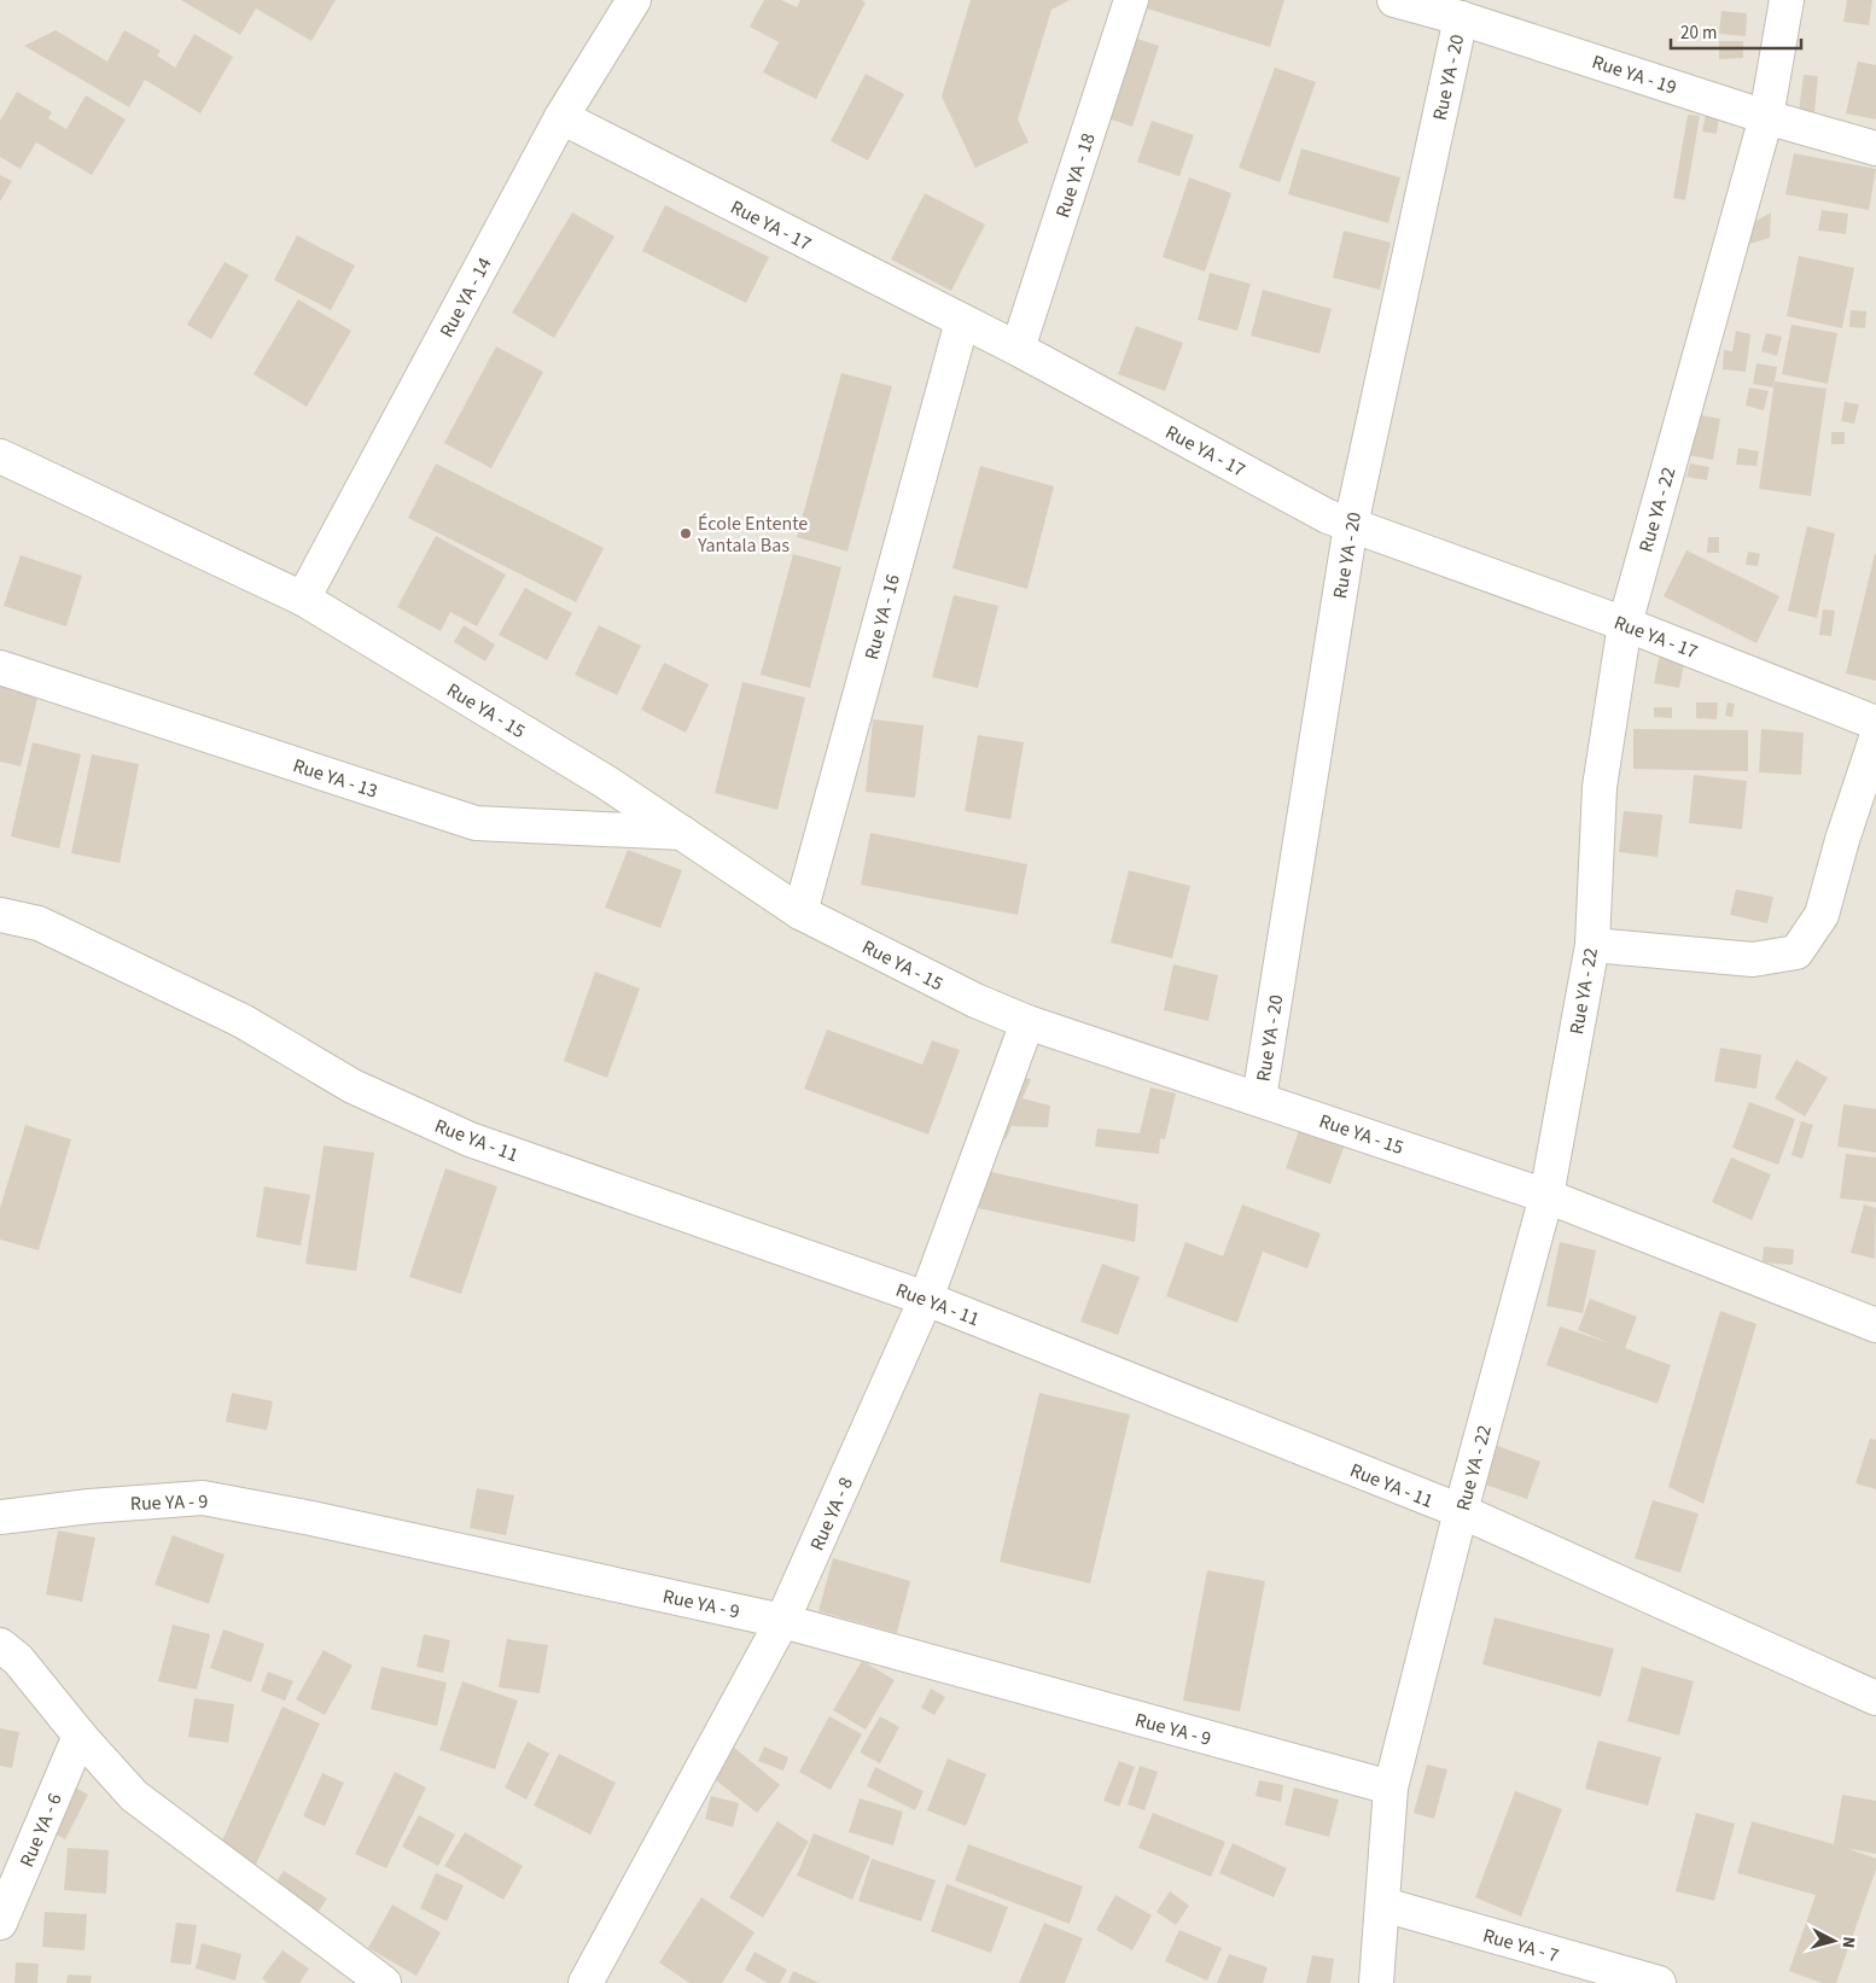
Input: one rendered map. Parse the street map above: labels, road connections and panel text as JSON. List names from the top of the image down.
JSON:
{
  "streets": {
    "street": [
      "Rue YA - 19",
      "Rue YA - 20",
      "Rue YA - 18",
      "Rue YA - 17",
      "Rue YA - 14",
      "Rue YA - 22",
      "Rue YA - 16",
      "Rue YA - 15",
      "Rue YA - 13",
      "Rue YA - 11",
      "Rue YA - 9",
      "Rue YA - 8",
      "Rue YA - 6",
      "Rue YA - 7"
    ]
  },
  "crossings": [
    ["Rue YA - 19", "Rue YA - 20"],
    ["Rue YA - 19", "Rue YA - 22"],
    ["Rue YA - 20", "Rue YA - 17"],
    ["Rue YA - 20", "Rue YA - 15"],
    ["Rue YA - 18", "Rue YA - 17"],
    ["Rue YA - 17", "Rue YA - 14"],
    ["Rue YA - 17", "Rue YA - 22"],
    ["Rue YA - 17", "Rue YA - 16"],
    ["Rue YA - 14", "Rue YA - 15"],
    ["Rue YA - 22", "Rue YA - 15"],
    ["Rue YA - 22", "Rue YA - 11"],
    ["Rue YA - 22", "Rue YA - 9"],
    ["Rue YA - 22", "Rue YA - 7"],
    ["Rue YA - 16", "Rue YA - 15"],
    ["Rue YA - 15", "Rue YA - 13"],
    ["Rue YA - 15", "Rue YA - 8"],
    ["Rue YA - 11", "Rue YA - 8"],
    ["Rue YA - 9", "Rue YA - 8"]
  ],
  "places": ["École Entente Yantala Bas"],
  "scale_bar": "20 m",
  "north": "right"
}
